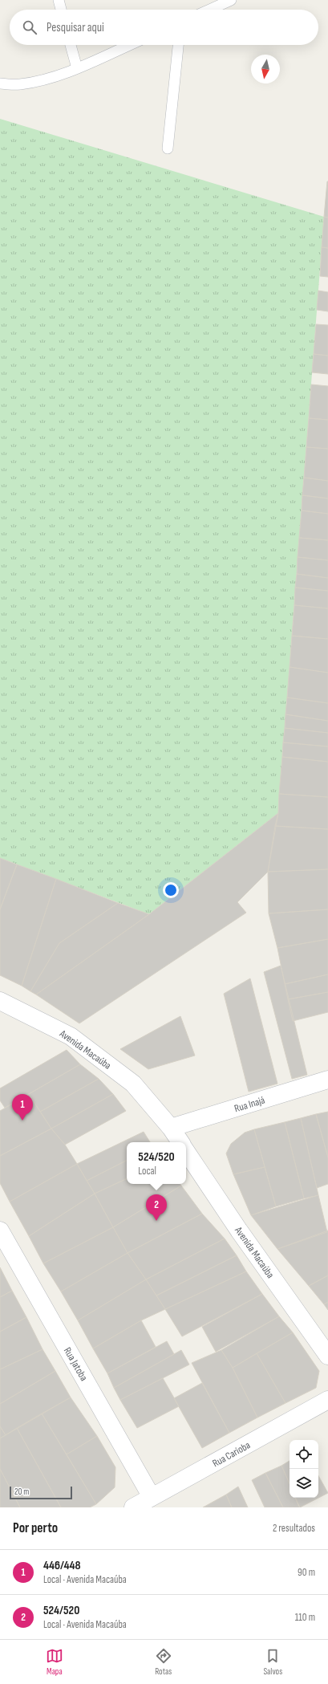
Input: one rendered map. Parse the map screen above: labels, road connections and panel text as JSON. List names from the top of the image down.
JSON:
{
  "streets": {
    "street": [
      "Avenida Macaúba",
      "Rua Inajá",
      "Rua Jatoba",
      "Rua Carioba"
    ]
  },
  "crossings": [
    ["Avenida Macaúba", "Rua Inajá"],
    ["Rua Jatoba", "Rua Carioba"]
  ],
  "scale_bar": "20 m",
  "north": "bottom",
  "page": {
    "search": "Pesquisar aqui",
    "pins": ["1", "2"],
    "popup": ["524/520", "Local"],
    "scale": "20 m",
    "heading": ["Por perto", "2 resultados"],
    "list": [
      {
        "mark": "1",
        "name": "446/448",
        "note": "Local · Avenida Macaúba",
        "value": "90 m"
      },
      {
        "mark": "2",
        "name": "524/520",
        "note": "Local · Avenida Macaúba",
        "value": "110 m"
      }
    ],
    "nav": ["Mapa", "Rotas", "Salvos"]
  }
}
